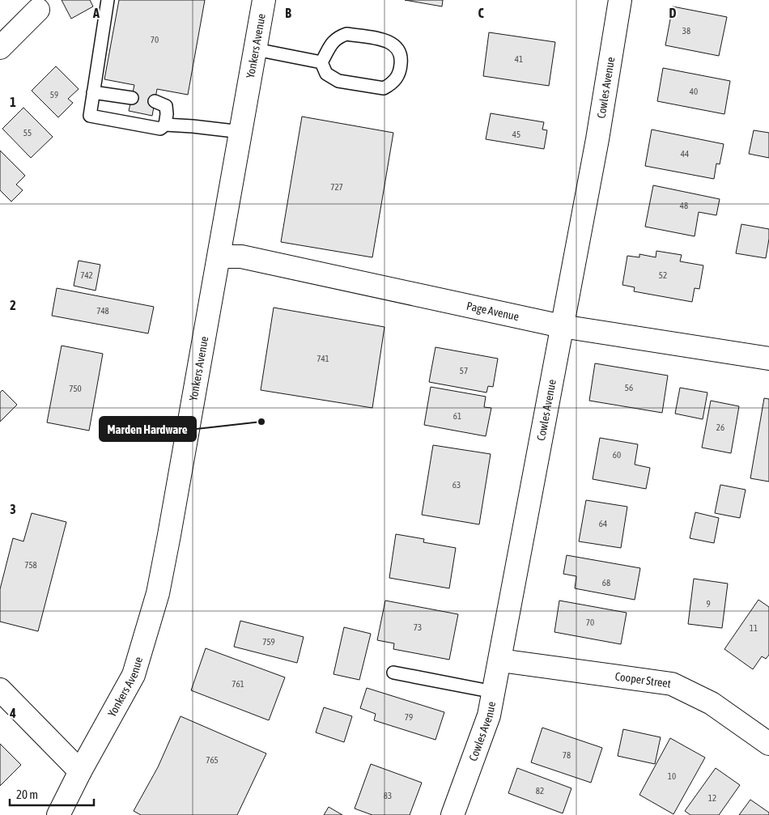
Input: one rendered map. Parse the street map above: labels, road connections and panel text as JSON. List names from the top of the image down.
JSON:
{
  "streets": {
    "street": [
      "Yonkers Avenue",
      "Cowles Avenue",
      "Page Avenue",
      "Cooper Street"
    ]
  },
  "crossings": [
    ["Yonkers Avenue", "Page Avenue"],
    ["Cowles Avenue", "Page Avenue"],
    ["Cowles Avenue", "Cooper Street"]
  ],
  "places": ["Marden Hardware"],
  "house_numbers": [
    "38",
    "70",
    "41",
    "40",
    "59",
    "55",
    "45",
    "44",
    "727",
    "48",
    "742",
    "52",
    "748",
    "741",
    "57",
    "56",
    "750",
    "61",
    "26",
    "60",
    "63",
    "64",
    "758",
    "68",
    "9",
    "70",
    "73",
    "11",
    "759",
    "761",
    "79",
    "78",
    "765",
    "10",
    "82",
    "83",
    "12"
  ],
  "scale_bar": "20 m",
  "grid": {
    "columns": [
      "A",
      "B",
      "C",
      "D"
    ],
    "rows": [
      "1",
      "2",
      "3",
      "4"
    ]
  }
}
